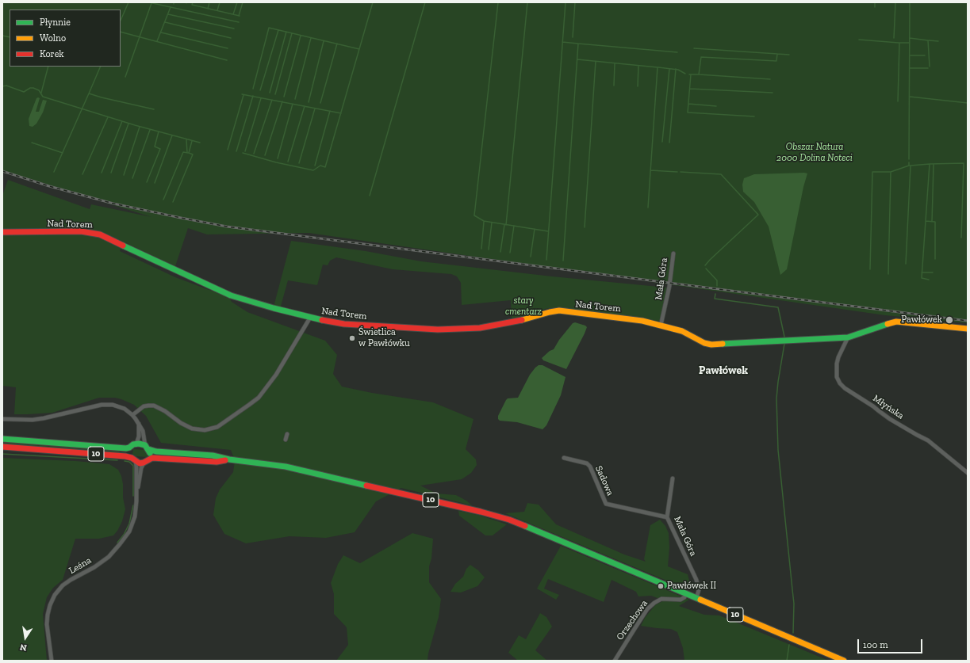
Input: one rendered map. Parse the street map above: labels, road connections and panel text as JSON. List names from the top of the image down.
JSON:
{
  "streets": {
    "main road": ["Nad Torem", "10"],
    "street": [
      "Mała Góra",
      "Młyńska",
      "Sadowa",
      "Leśna",
      "Orzechowa"
    ]
  },
  "crossings": [
    ["Nad Torem", "Mała Góra"],
    ["Nad Torem", "Młyńska"],
    ["Mała Góra", "10"],
    ["Mała Góra", "Sadowa"],
    ["10", "Leśna"],
    ["10", "Orzechowa"]
  ],
  "districts": ["Pawłówek"],
  "parks": ["Obszar Natura 2000 Dolina Noteci", "stary cmentarz"],
  "places": ["Pawłówek", "Świetlica w Pawłówku", "Pawłówek II"],
  "legend": ["Płynnie", "Wolno", "Korek"],
  "scale_bar": "100 m",
  "north": "bottom"
}
